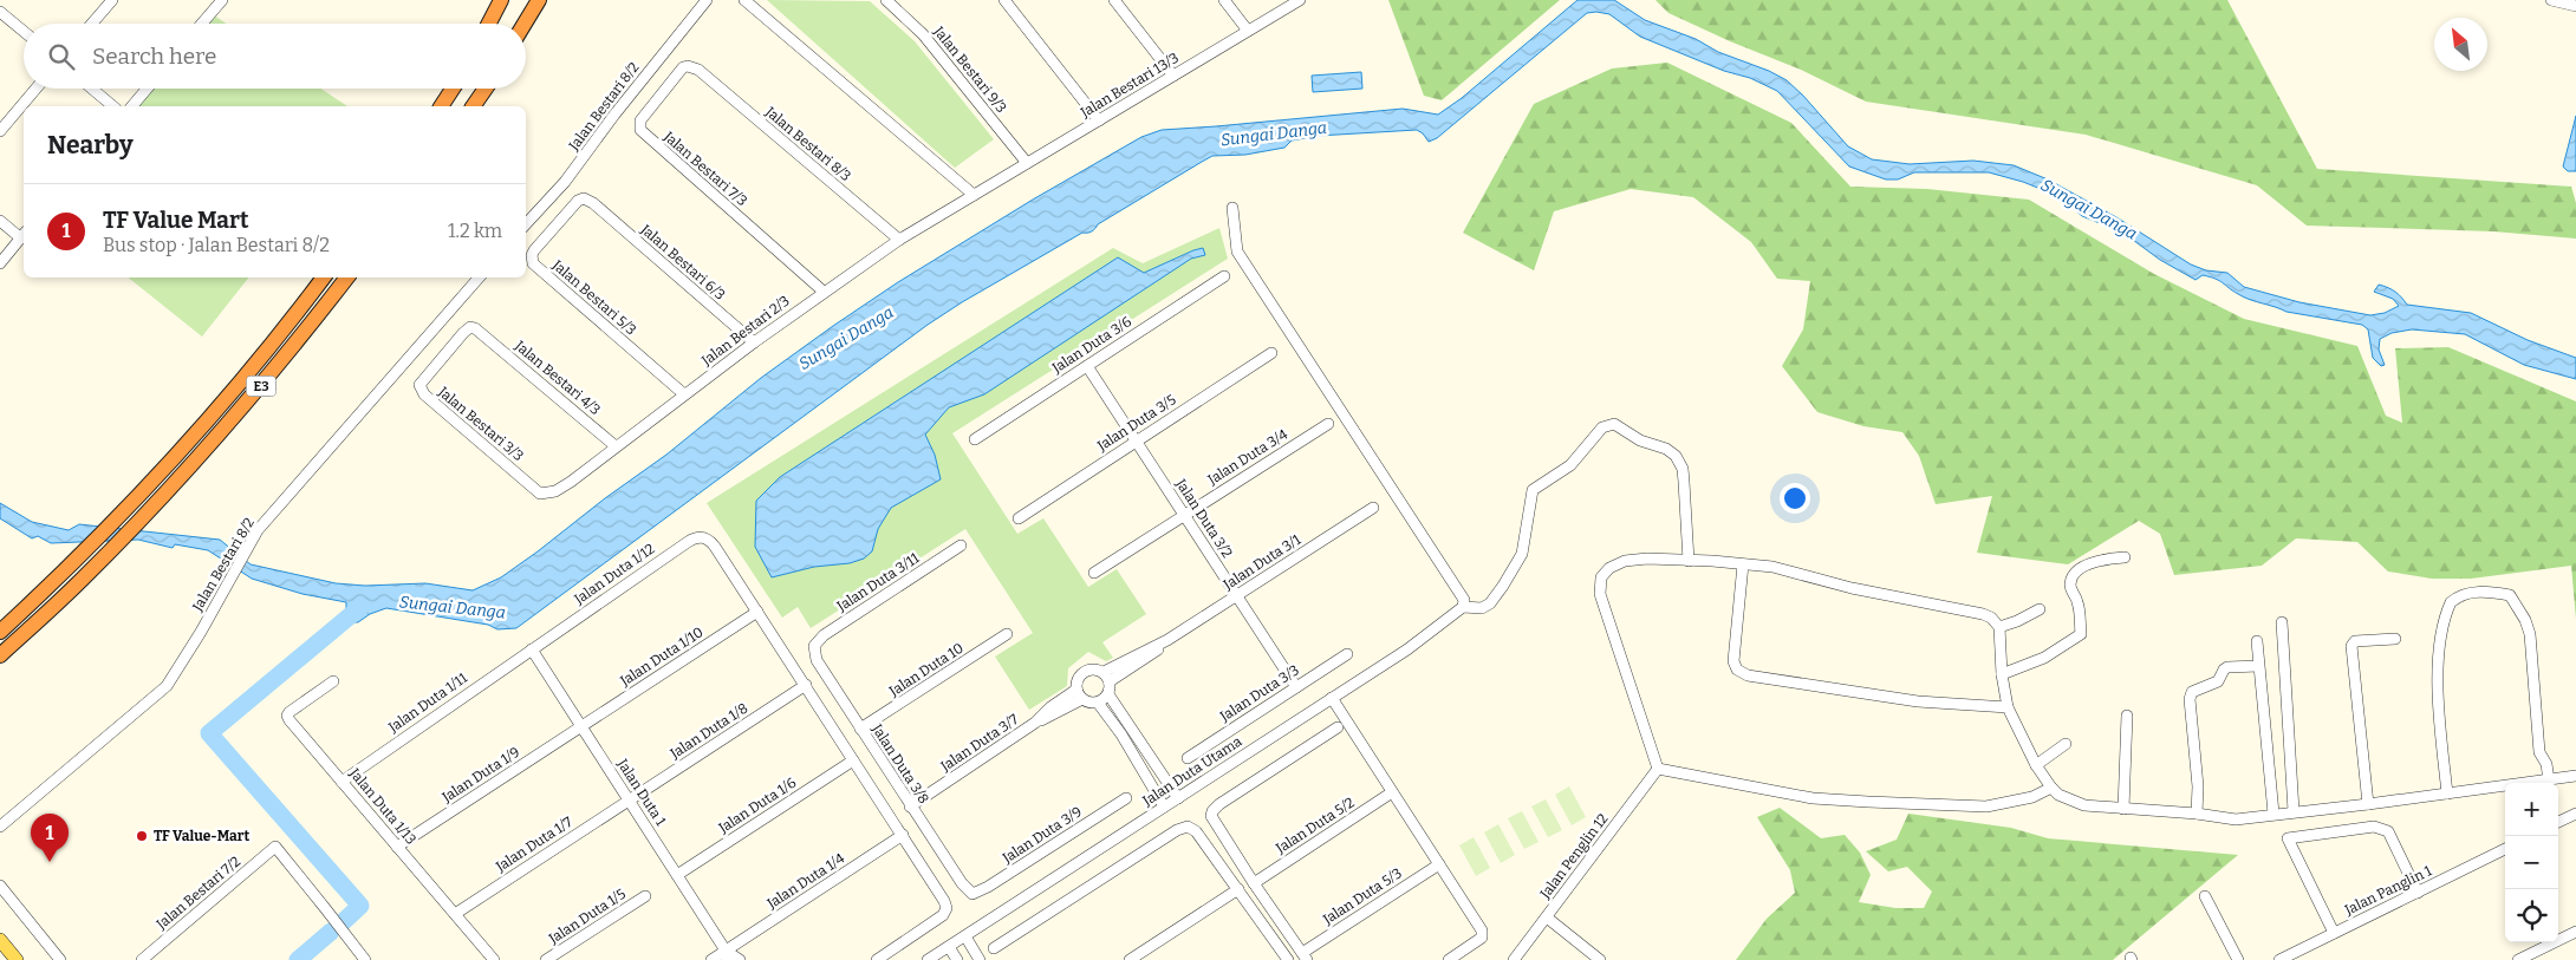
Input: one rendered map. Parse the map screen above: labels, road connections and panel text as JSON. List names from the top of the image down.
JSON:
{
  "streets": {
    "highway": ["E3"],
    "street": [
      "Jalan Bestari 9/3",
      "Jalan Bestari 13/3",
      "Jalan Bestari 8/2",
      "Jalan Bestari 8/3",
      "Jalan Bestari 7/3",
      "Jalan Bestari 6/3",
      "Jalan Bestari 5/3",
      "Jalan Bestari 2/3",
      "Jalan Duta 3/6",
      "Jalan Bestari 4/3",
      "Jalan Duta 3/5",
      "Jalan Bestari 3/3",
      "Jalan Duta 3/4",
      "Jalan Duta 3/2",
      "Jalan Duta 3/1",
      "Jalan Duta 1/12",
      "Jalan Duta 3/11",
      "Jalan Duta 1/10",
      "Jalan Duta 10",
      "Jalan Duta 3/3",
      "Jalan Duta 1/11",
      "Jalan Duta 1/8",
      "Jalan Duta 3/7",
      "Jalan Duta 3/8",
      "Jalan Duta Utama",
      "Jalan Duta 1/9",
      "Jalan Duta 1",
      "Jalan Duta 1/6",
      "Jalan Duta 1/13",
      "Jalan Duta 5/2",
      "Jalan Duta 3/9",
      "Jalan Duta 1/7",
      "Jalan Penglin 12",
      "Jalan Duta 1/4",
      "Jalan Panglin 1",
      "Jalan Bestari 7/2",
      "Jalan Duta 5/3",
      "Jalan Duta 1/5"
    ]
  },
  "crossings": [
    ["Jalan Bestari 9/3", "Jalan Bestari 13/3"],
    ["Jalan Bestari 13/3", "Jalan Bestari 2/3"],
    ["Jalan Bestari 8/3", "Jalan Bestari 7/3"],
    ["Jalan Bestari 8/3", "Jalan Bestari 2/3"],
    ["Jalan Bestari 7/3", "Jalan Bestari 2/3"],
    ["Jalan Bestari 6/3", "Jalan Bestari 5/3"],
    ["Jalan Bestari 6/3", "Jalan Bestari 2/3"],
    ["Jalan Bestari 5/3", "Jalan Bestari 2/3"],
    ["Jalan Bestari 2/3", "Jalan Bestari 4/3"],
    ["Jalan Bestari 2/3", "Jalan Bestari 3/3"],
    ["Jalan Duta 3/6", "Jalan Duta 3/2"],
    ["Jalan Bestari 4/3", "Jalan Bestari 3/3"],
    ["Jalan Duta 3/5", "Jalan Duta 3/2"],
    ["Jalan Duta 3/4", "Jalan Duta 3/2"],
    ["Jalan Duta 3/2", "Jalan Duta 3/1"],
    ["Jalan Duta 3/2", "Jalan Duta 3/3"],
    ["Jalan Duta 3/1", "Jalan Duta 3/7"],
    ["Jalan Duta 1/12", "Jalan Duta 1/10"],
    ["Jalan Duta 1/12", "Jalan Duta 1/11"],
    ["Jalan Duta 1/12", "Jalan Duta 1"],
    ["Jalan Duta 3/11", "Jalan Duta 3/8"],
    ["Jalan Duta 1/10", "Jalan Duta 1/9"],
    ["Jalan Duta 1/10", "Jalan Duta 1"],
    ["Jalan Duta 10", "Jalan Duta 3/8"],
    ["Jalan Duta 1/11", "Jalan Duta 1"],
    ["Jalan Duta 1/11", "Jalan Duta 1/13"],
    ["Jalan Duta 1/8", "Jalan Duta 1"],
    ["Jalan Duta 1/8", "Jalan Duta 1/7"],
    ["Jalan Duta 3/7", "Jalan Duta 3/8"],
    ["Jalan Duta 3/8", "Jalan Duta 3/9"],
    ["Jalan Duta 1/9", "Jalan Duta 1"],
    ["Jalan Duta 1/9", "Jalan Duta 1/13"],
    ["Jalan Duta 1", "Jalan Duta 1/6"],
    ["Jalan Duta 1", "Jalan Duta 1/7"],
    ["Jalan Duta 1", "Jalan Duta 1/4"],
    ["Jalan Duta 1/13", "Jalan Duta 1/7"]
  ],
  "water": ["Sungai Danga"],
  "places": ["TF Value-Mart"],
  "north": "top left",
  "page": {
    "search": "Search here",
    "heading": "Nearby",
    "list": [
      {
        "mark": "1",
        "name": "TF Value Mart",
        "note": "Bus stop · Jalan Bestari 8/2",
        "value": "1.2 km"
      }
    ],
    "map_buttons": ["+", "−"],
    "pins": "1"
  }
}
